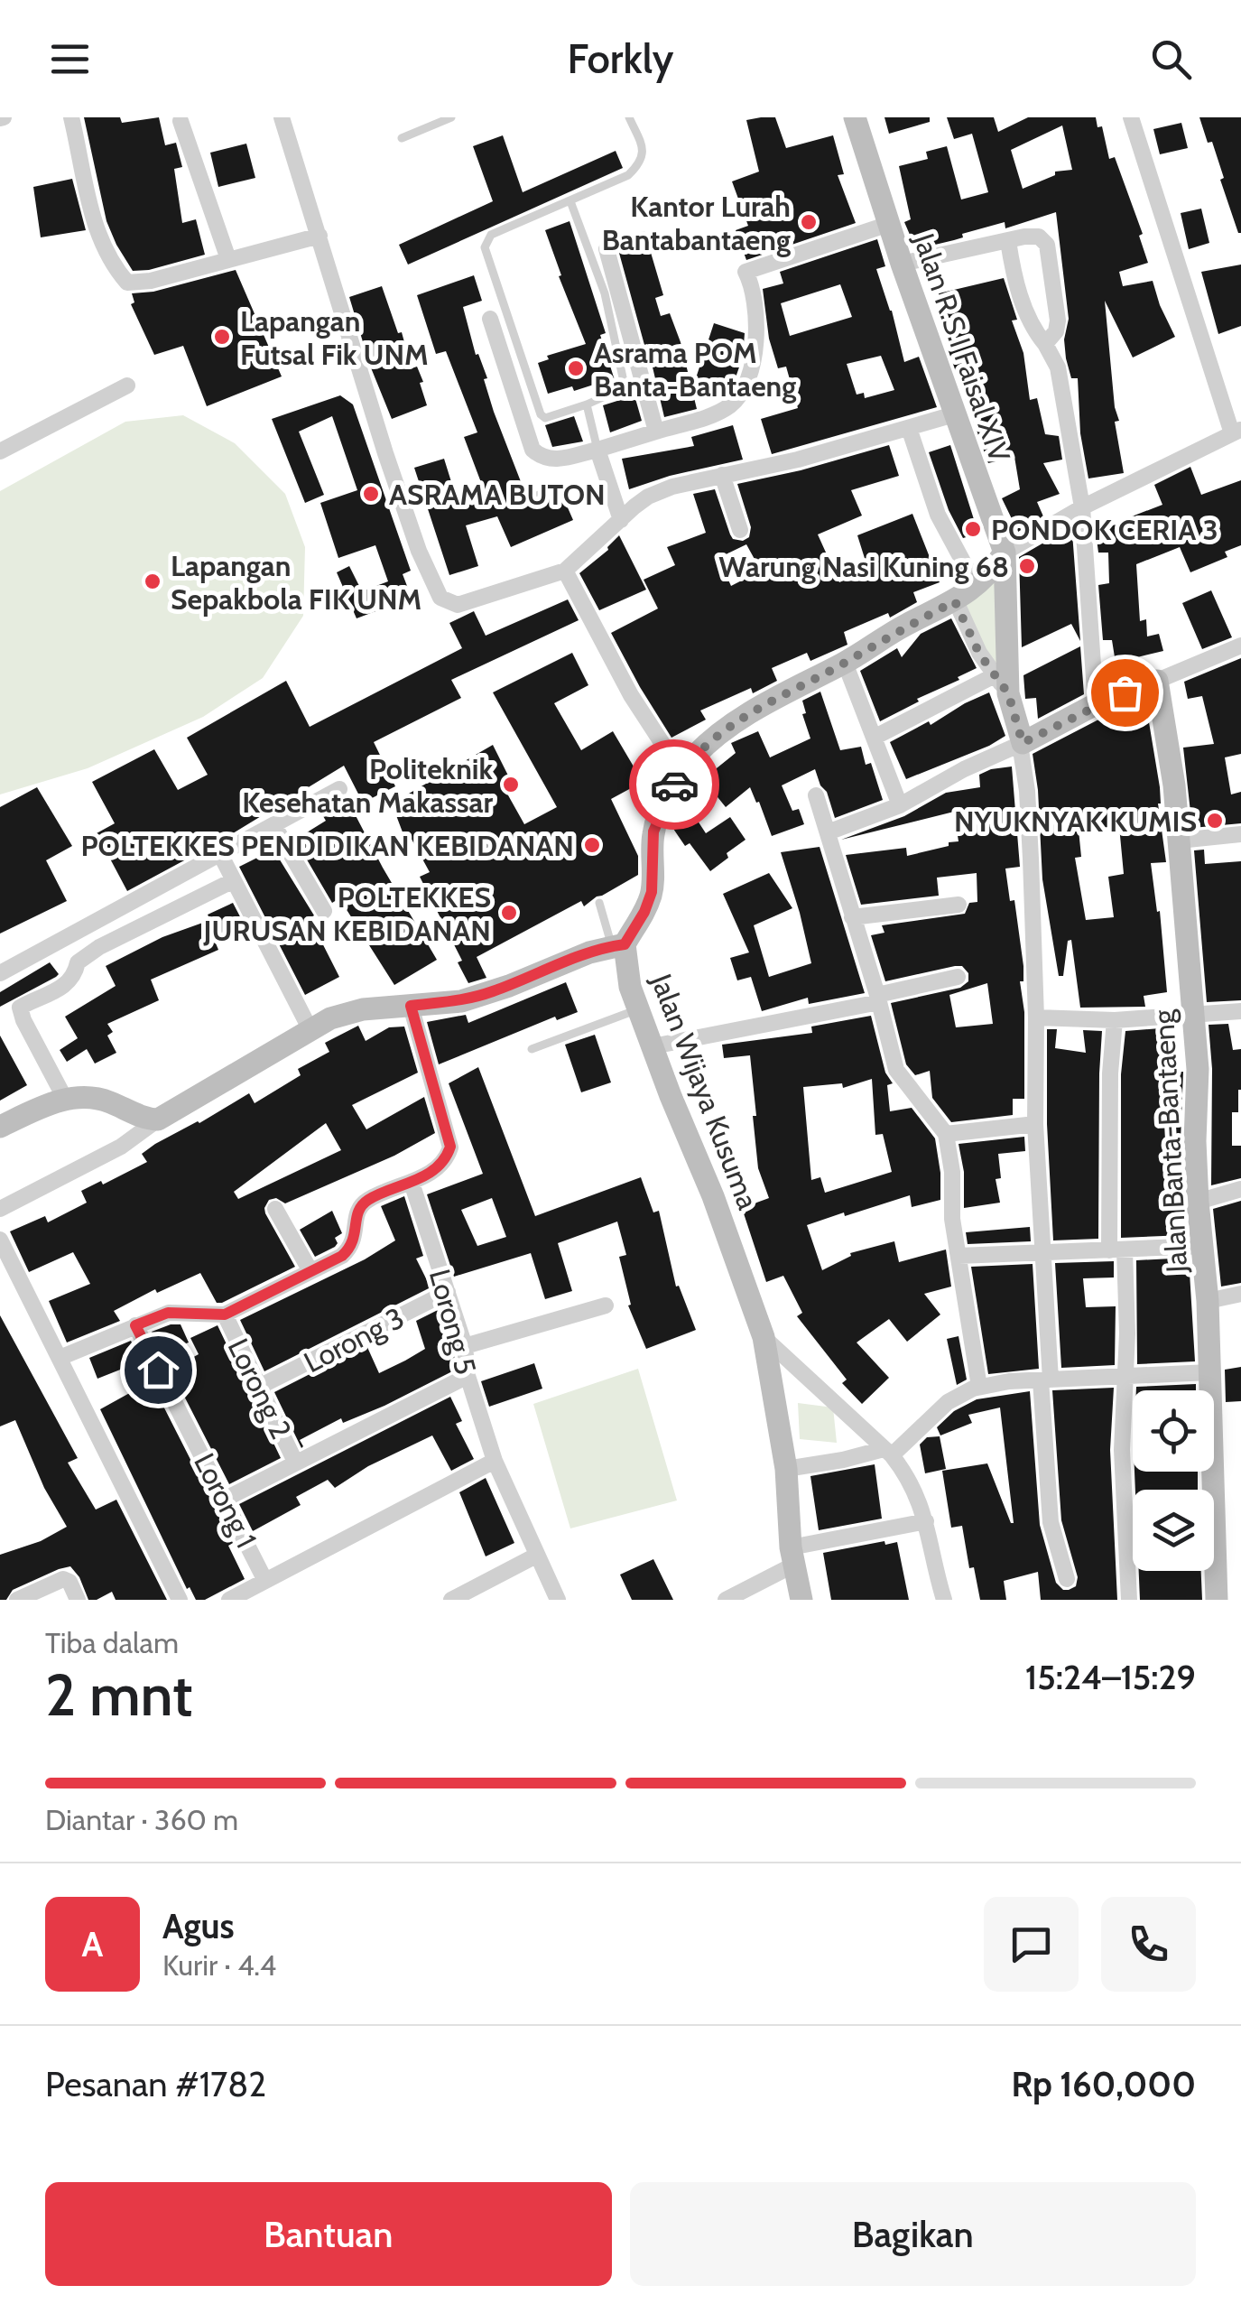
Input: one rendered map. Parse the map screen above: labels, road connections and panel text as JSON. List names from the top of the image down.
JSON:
{
  "streets": {
    "street": [
      "Jalan R.S.I Faisal XIV",
      "Jalan Wijaya Kusuma",
      "Jalan Banta-Bantaeng",
      "Lorong 5",
      "Lorong 3",
      "Lorong 2",
      "Lorong 1"
    ]
  },
  "crossings": [
    ["Lorong 5", "Lorong 3"],
    ["Lorong 3", "Lorong 2"]
  ],
  "places": [
    "Kantor Lurah Bantabantaeng",
    "Lapangan Futsal Fik UNM",
    "Asrama POM Banta-Bantaeng",
    "ASRAMA BUTON",
    "PONDOK CERIA 3",
    "Warung Nasi Kuning 68",
    "Lapangan Sepakbola FIK UNM",
    "Politeknik Kesehatan Makassar",
    "NYUKNYAK KUMIS",
    "POLTEKKES PENDIDIKAN KEBIDANAN",
    "POLTEKKES JURUSAN KEBIDANAN"
  ],
  "page": {
    "header": "Forkly",
    "heading": ["2 mnt", "Tiba dalam", "15:24–15:29"],
    "panel": [
      "Agus",
      "Kurir · 4.4",
      "Pesanan #1782",
      "Rp 160,000"
    ],
    "bar": "Diantar · 360 m",
    "round": "A",
    "buttons": ["Bantuan", "Bagikan"]
  }
}
